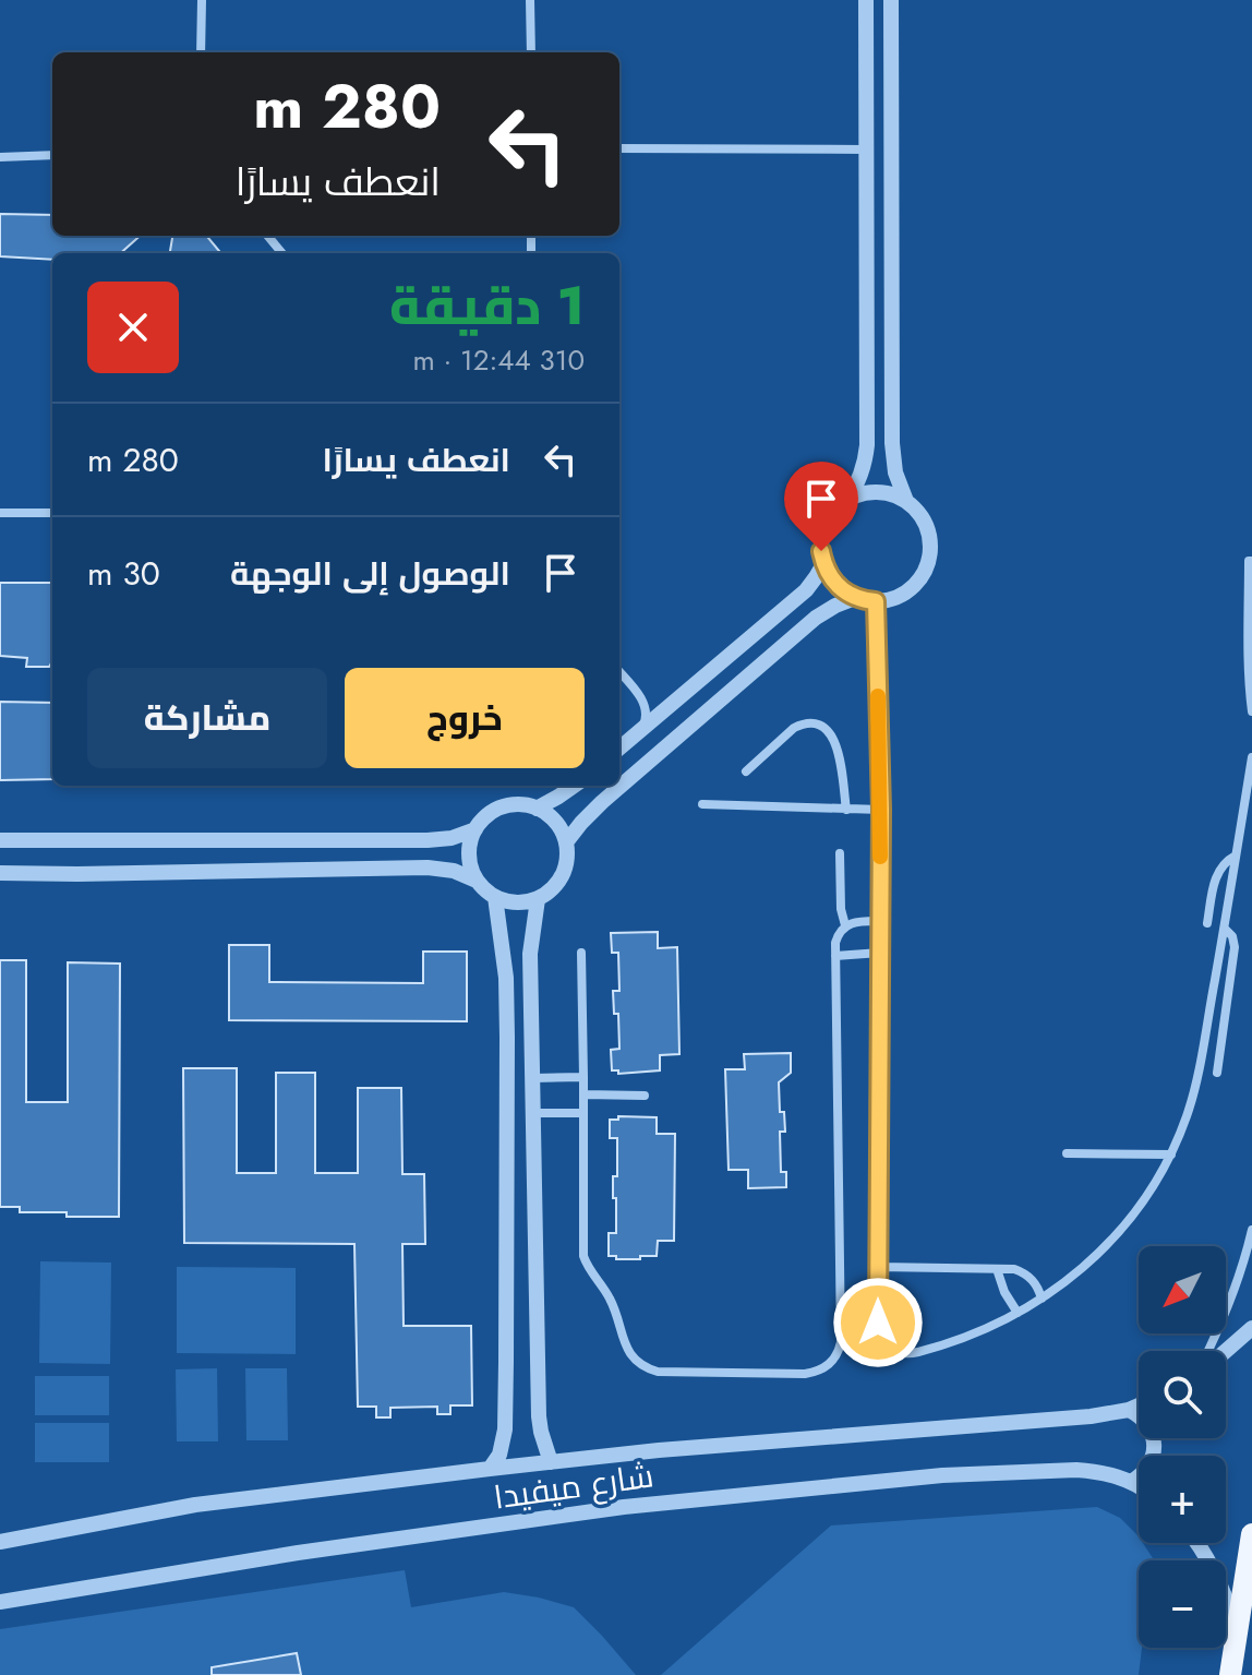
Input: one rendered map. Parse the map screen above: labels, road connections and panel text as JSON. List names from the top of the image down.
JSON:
{
  "streets": {
    "street": ["شارع ميفيدا"]
  },
  "north": "bottom left",
  "page": {
    "turn": ["280 m", "انعطف يسارًا"],
    "heading": ["1 دقيقة", "310 m · 12:44"],
    "list": [
      {
        "name": "انعطف يسارًا",
        "value": "280 m"
      },
      {
        "name": "الوصول إلى الوجهة",
        "value": "30 m"
      }
    ],
    "buttons": ["خروج", "مشاركة"],
    "map_buttons": ["+", "−"]
  }
}
